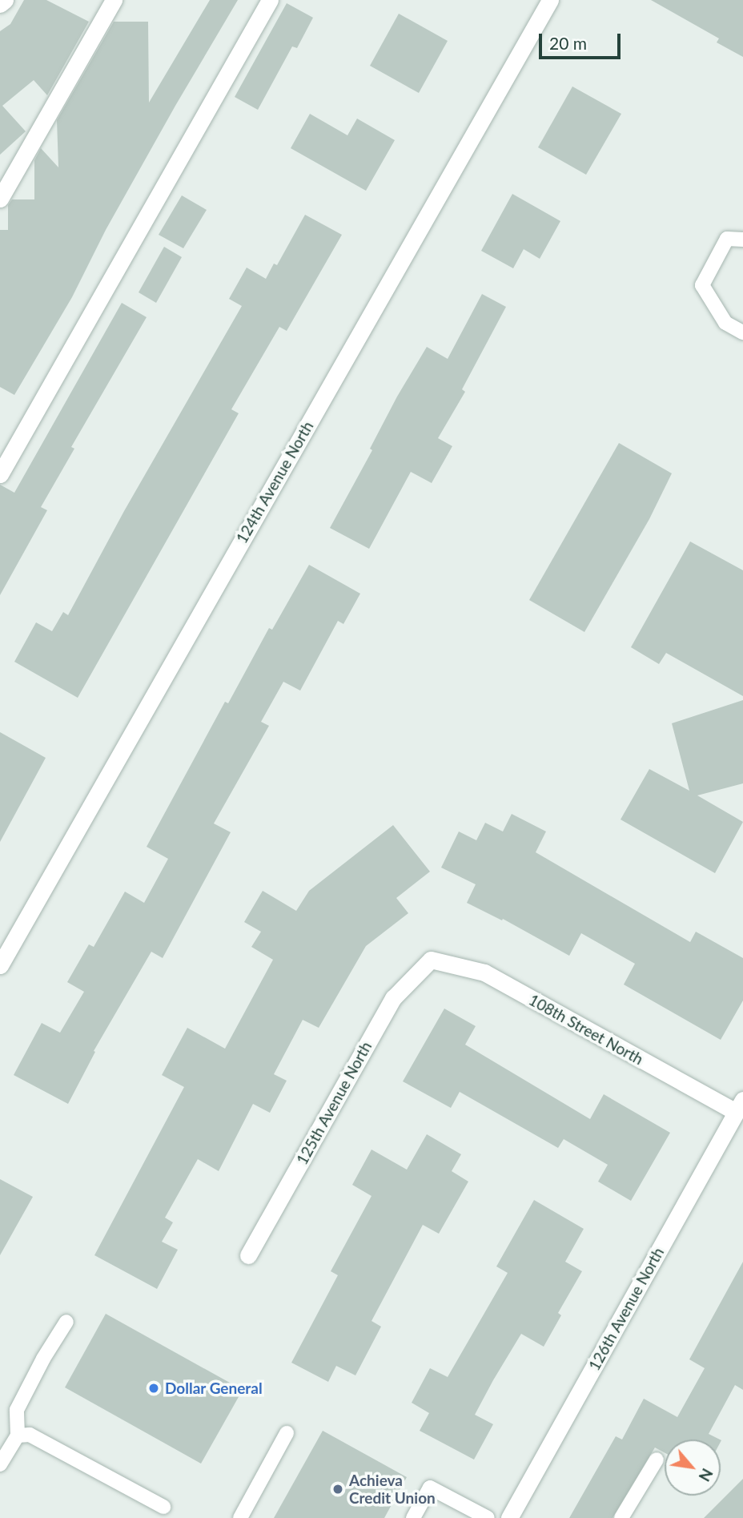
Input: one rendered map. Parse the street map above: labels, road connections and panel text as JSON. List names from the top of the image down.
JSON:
{
  "streets": {
    "street": [
      "124th Avenue North",
      "108th Street North",
      "125th Avenue North",
      "126th Avenue North"
    ]
  },
  "crossings": [
    ["108th Street North", "125th Avenue North"],
    ["108th Street North", "126th Avenue North"]
  ],
  "places": ["Dollar General", "Achieva Credit Union"],
  "scale_bar": "20 m",
  "north": "bottom right"
}
